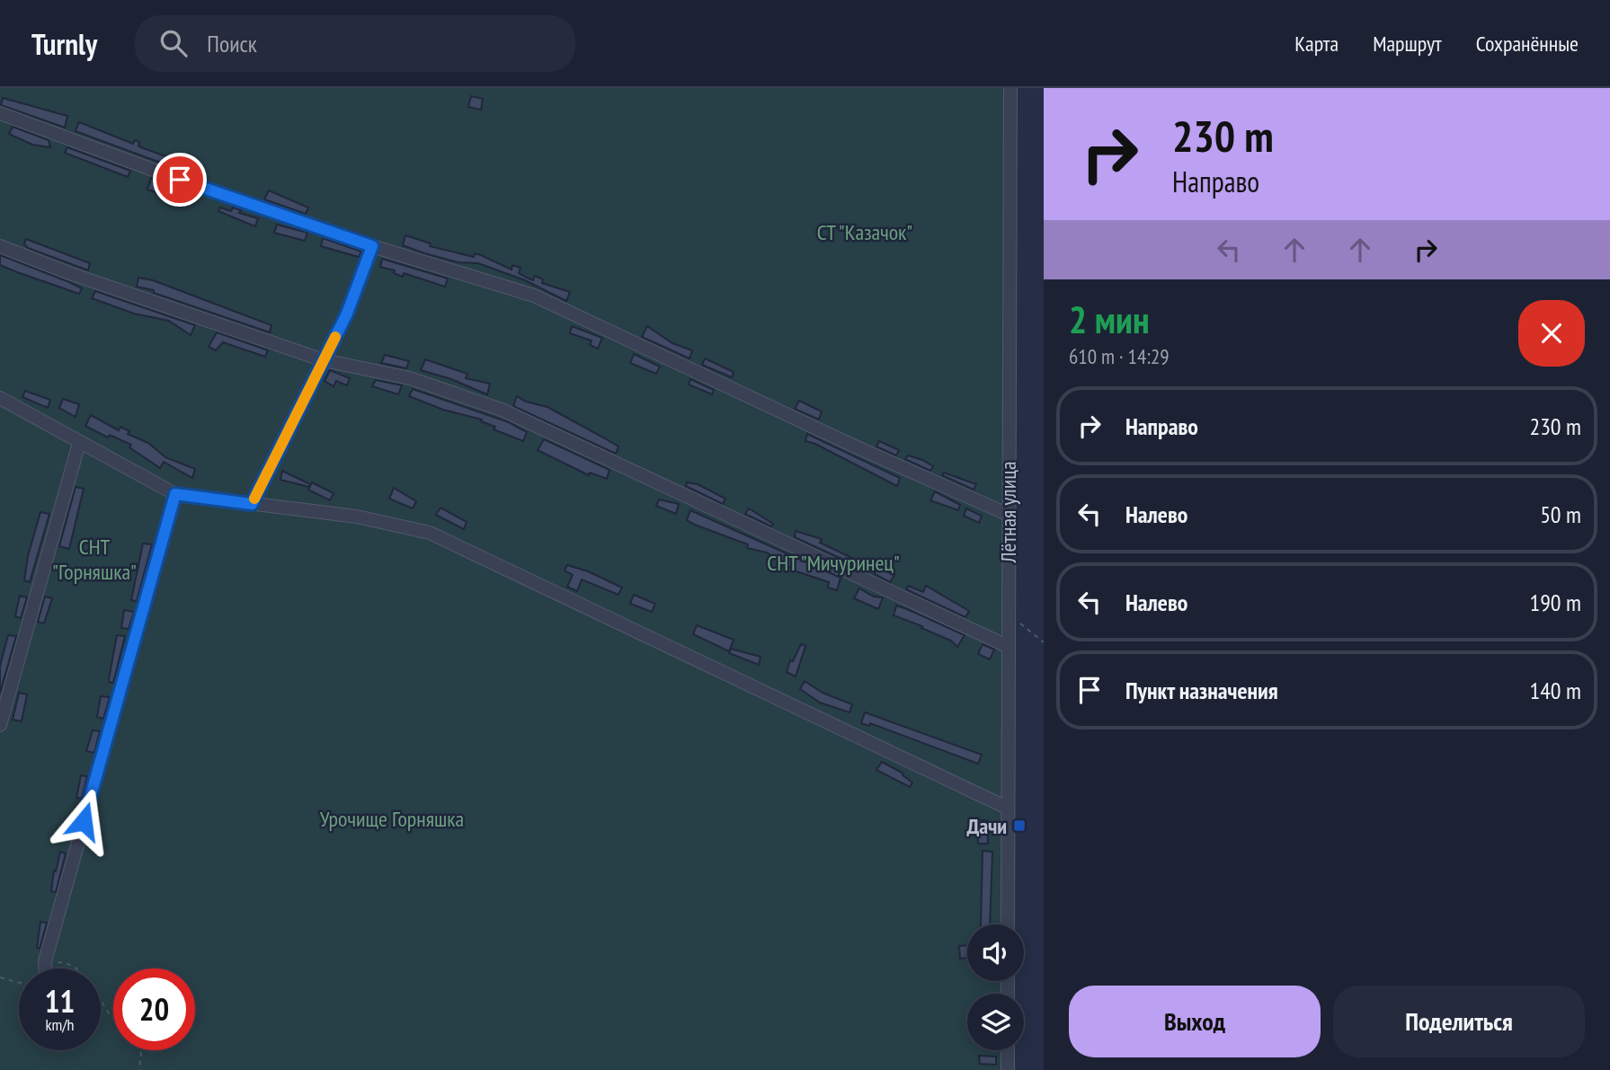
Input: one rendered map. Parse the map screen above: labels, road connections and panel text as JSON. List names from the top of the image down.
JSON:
{
  "streets": {
    "street": ["Лётная улица"]
  },
  "parks": [
    "СТ \"Казачок\"",
    "СНТ \"Горняшка\"",
    "СНТ \"Мичуринец\"",
    "Урочище Горняшка"
  ],
  "places": {
    "transit": ["Дачи"]
  },
  "page": {
    "header": "Turnly",
    "search": "Поиск",
    "nav": ["Карта", "Маршрут", "Сохранённые"],
    "turn": ["230 m", "Направо"],
    "heading": ["2 мин", "610 m · 14:29"],
    "list": [
      {
        "name": "Направо",
        "value": "230 m"
      },
      {
        "name": "Налево",
        "value": "50 m"
      },
      {
        "name": "Налево",
        "value": "190 m"
      },
      {
        "name": "Пункт назначения",
        "value": "140 m"
      }
    ],
    "speed": "11 km/h",
    "limit": "20",
    "buttons": ["Выход", "Поделиться"]
  }
}
